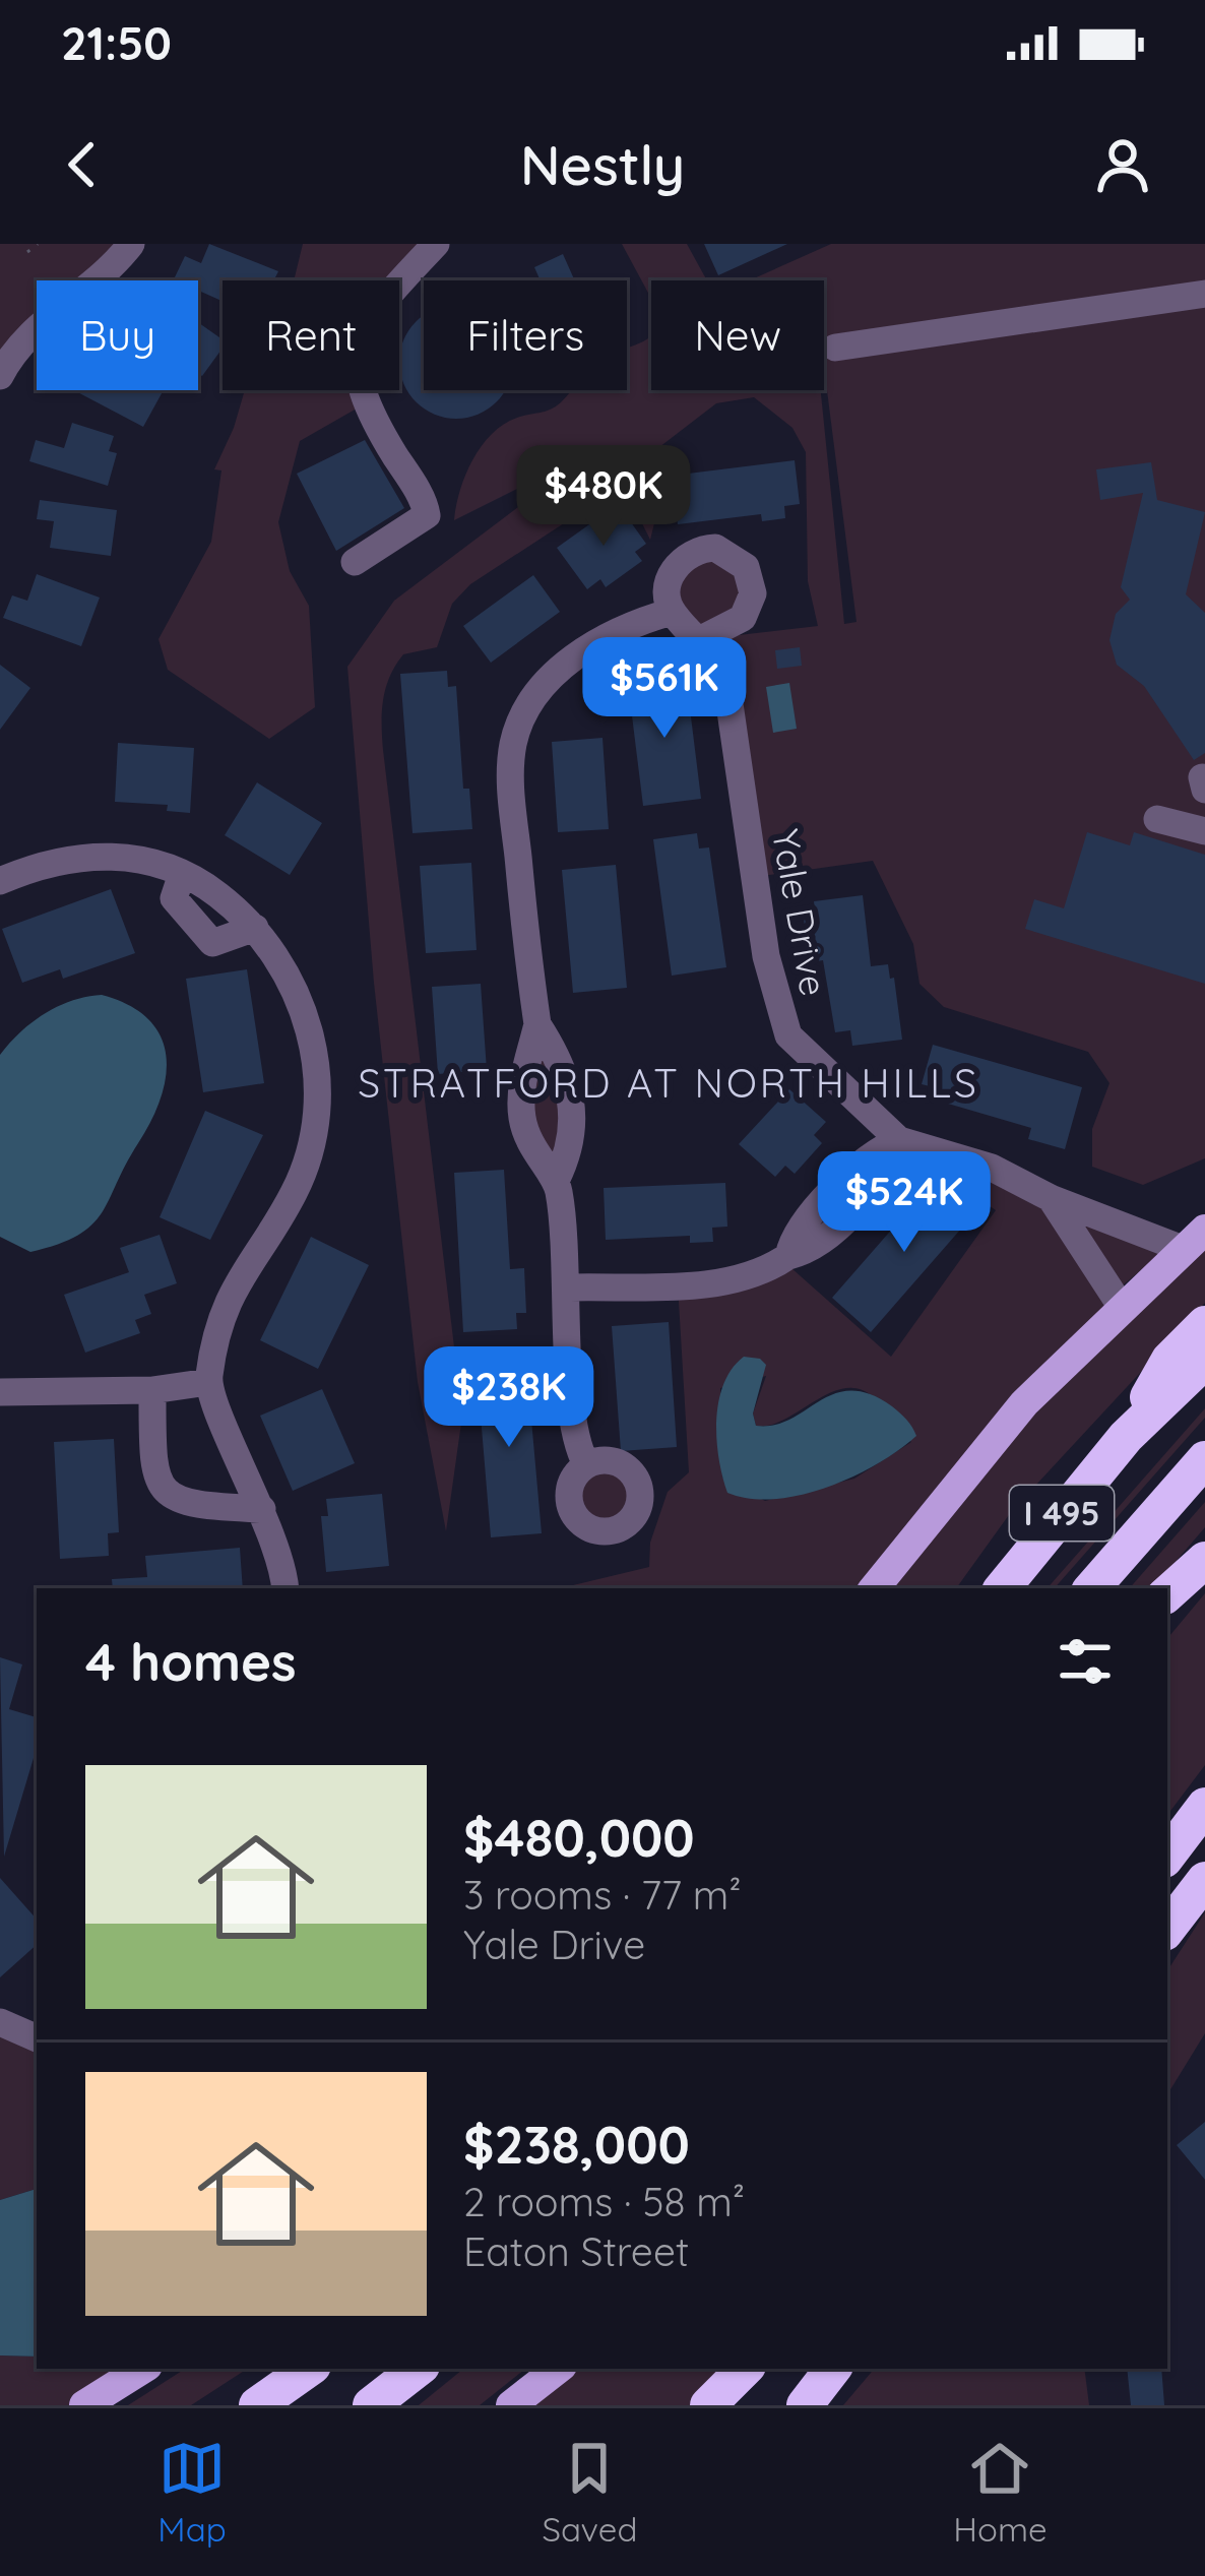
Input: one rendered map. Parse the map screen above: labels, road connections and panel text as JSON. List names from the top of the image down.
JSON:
{
  "streets": {
    "highway": ["I 495"],
    "street": ["Yale Drive"]
  },
  "districts": ["STRATFORD AT NORTH HILLS"],
  "page": {
    "status": "21:50",
    "header": "Nestly",
    "chip": [
      "Buy",
      "Rent",
      "Filters",
      "New"
    ],
    "price": [
      "$480K",
      "$561K",
      "$524K",
      "$238K"
    ],
    "heading": "4 homes",
    "list": [
      {
        "name": "$480,000",
        "note": "3 rooms · 77 m² · Yale Drive"
      },
      {
        "name": "$238,000",
        "note": "2 rooms · 58 m² · Eaton Street"
      }
    ],
    "tabs": ["Map", "Saved", "Home"]
  }
}
